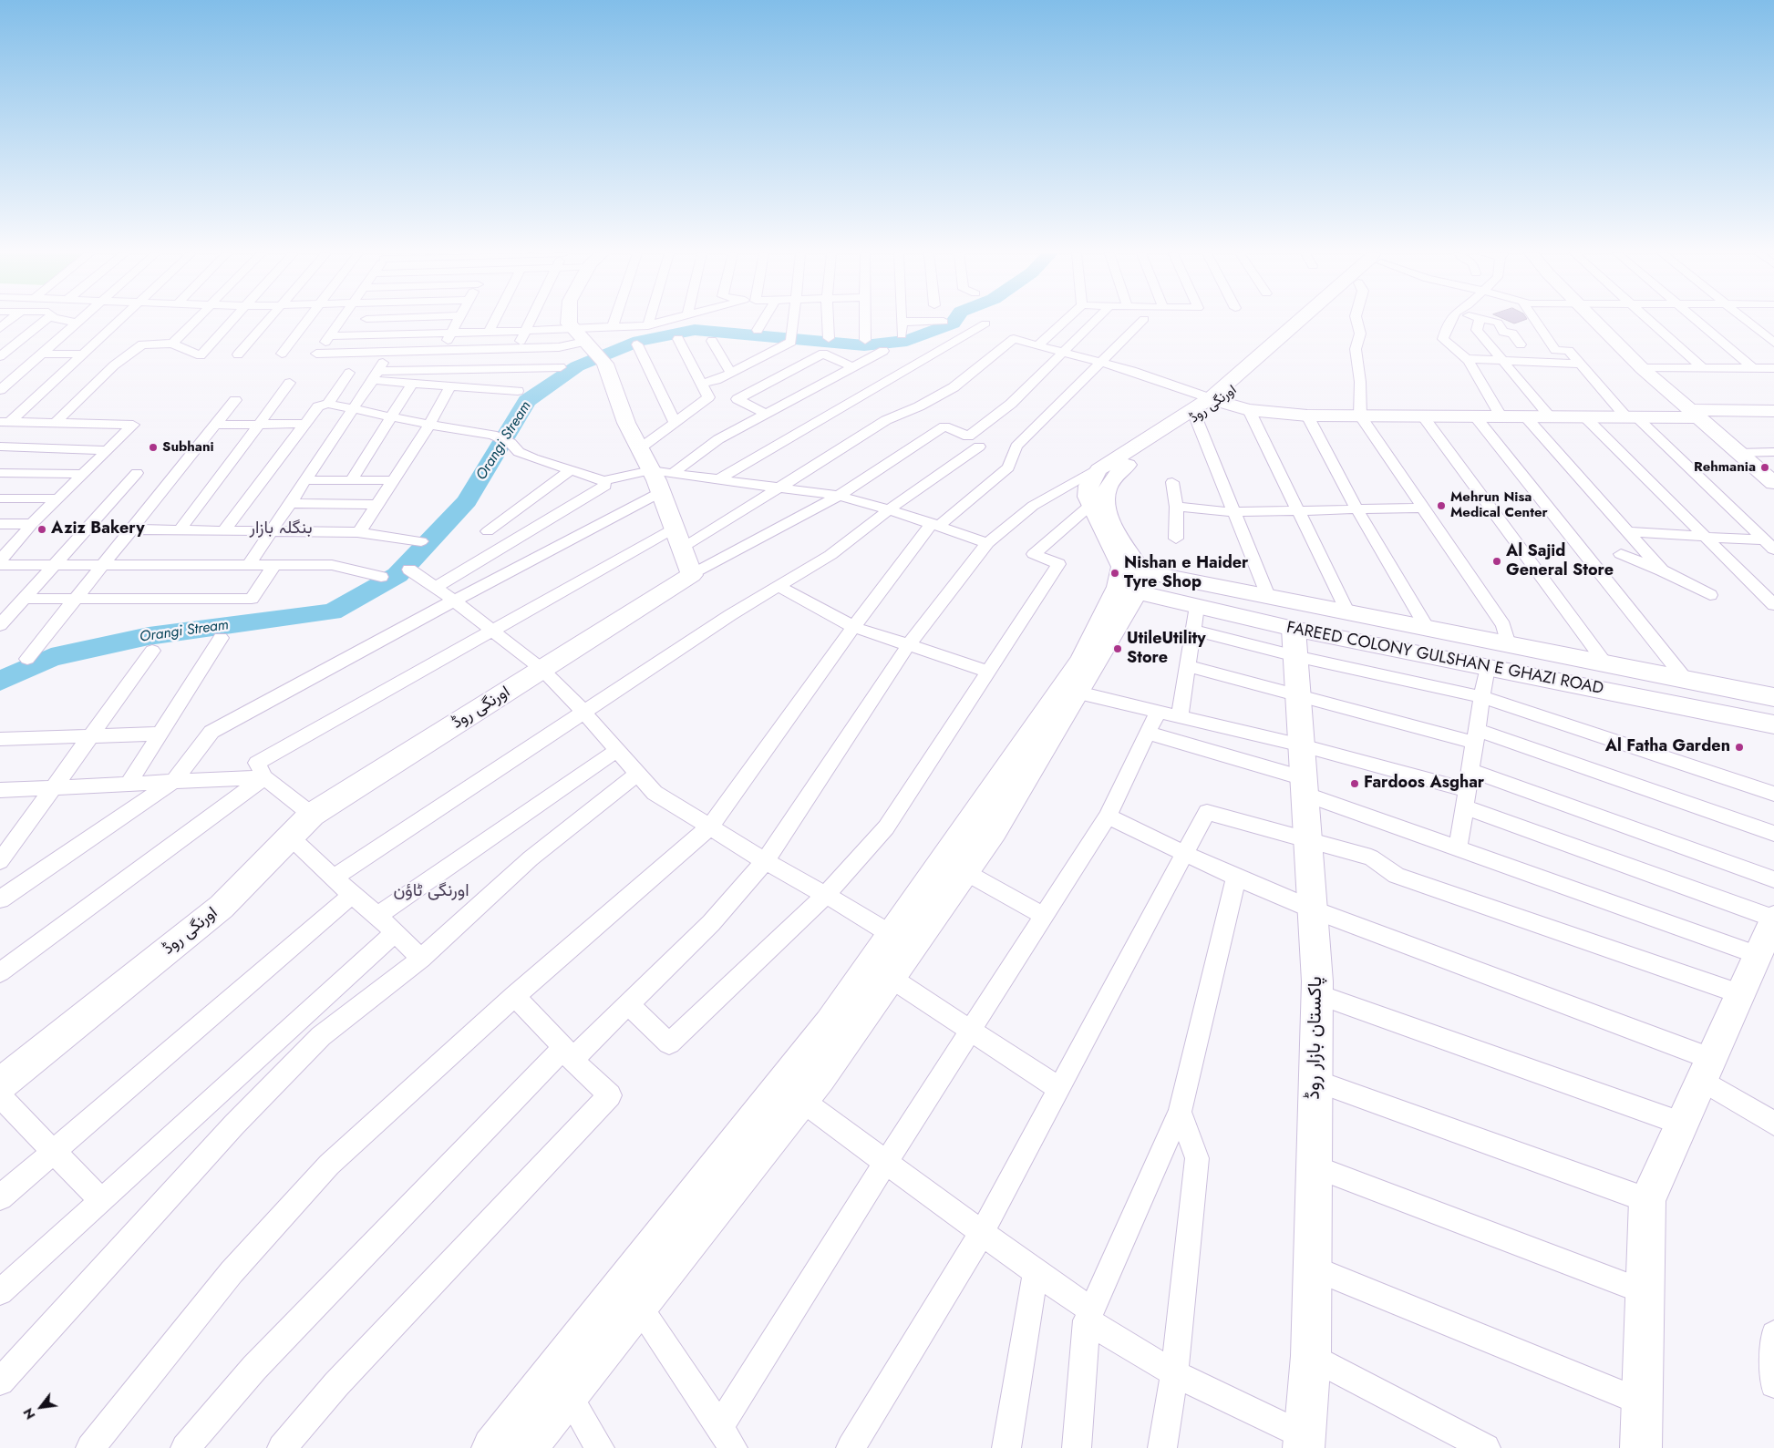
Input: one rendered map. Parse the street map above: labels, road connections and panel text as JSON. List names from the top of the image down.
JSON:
{
  "streets": {
    "main road": ["اورنگی روڈ", "FAREED COLONY GULSHAN E GHAZI ROAD", "پاکستان بازار روڈ"]
  },
  "crossings": [
    ["FAREED COLONY GULSHAN E GHAZI ROAD", "پاکستان بازار روڈ"]
  ],
  "districts": ["بنگلہ بازار", "اورنگی ٹاؤن"],
  "water": ["Orangi Stream"],
  "places": [
    "Subhani",
    "Rehmania",
    "Mehrun Nisa Medical Center",
    "Aziz Bakery",
    "Al Sajid General Store",
    "Nishan e Haider Tyre Shop",
    "UtileUtility Store",
    "Al Fatha Garden",
    "Fardoos Asghar"
  ],
  "north": "bottom left"
}
